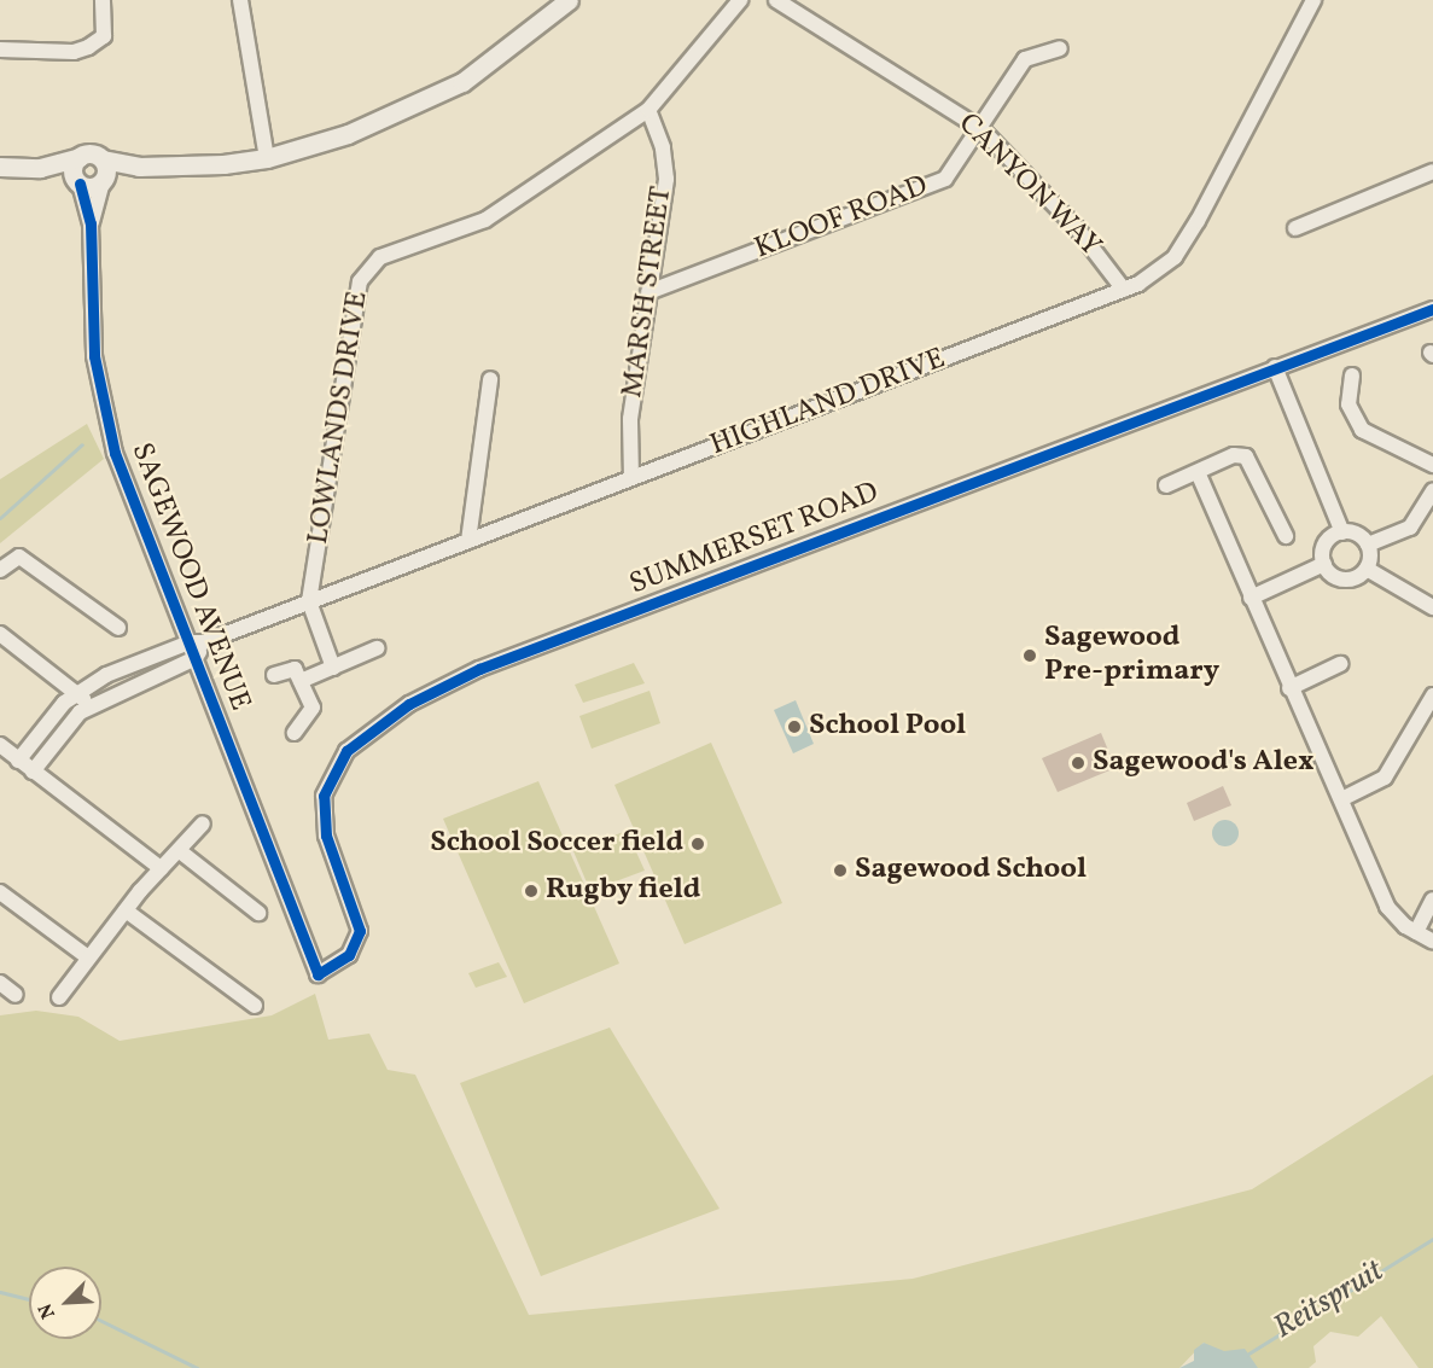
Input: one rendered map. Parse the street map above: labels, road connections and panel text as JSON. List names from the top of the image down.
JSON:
{
  "streets": {
    "street": [
      "CANYON WAY",
      "KLOOF ROAD",
      "MARSH STREET",
      "HIGHLAND DRIVE",
      "LOWLANDS DRIVE",
      "SUMMERSET ROAD",
      "SAGEWOOD AVENUE"
    ]
  },
  "crossings": [
    ["CANYON WAY", "KLOOF ROAD"],
    ["CANYON WAY", "HIGHLAND DRIVE"],
    ["KLOOF ROAD", "MARSH STREET"],
    ["MARSH STREET", "HIGHLAND DRIVE"],
    ["MARSH STREET", "LOWLANDS DRIVE"],
    ["HIGHLAND DRIVE", "LOWLANDS DRIVE"],
    ["HIGHLAND DRIVE", "SAGEWOOD AVENUE"],
    ["SUMMERSET ROAD", "SAGEWOOD AVENUE"]
  ],
  "water": ["Reitspruit"],
  "places": [
    "Sagewood Pre-primary",
    "School Pool",
    "Sagewood's Alex",
    "School Soccer field",
    "Sagewood School",
    "Rugby field"
  ],
  "north": "bottom left"
}
